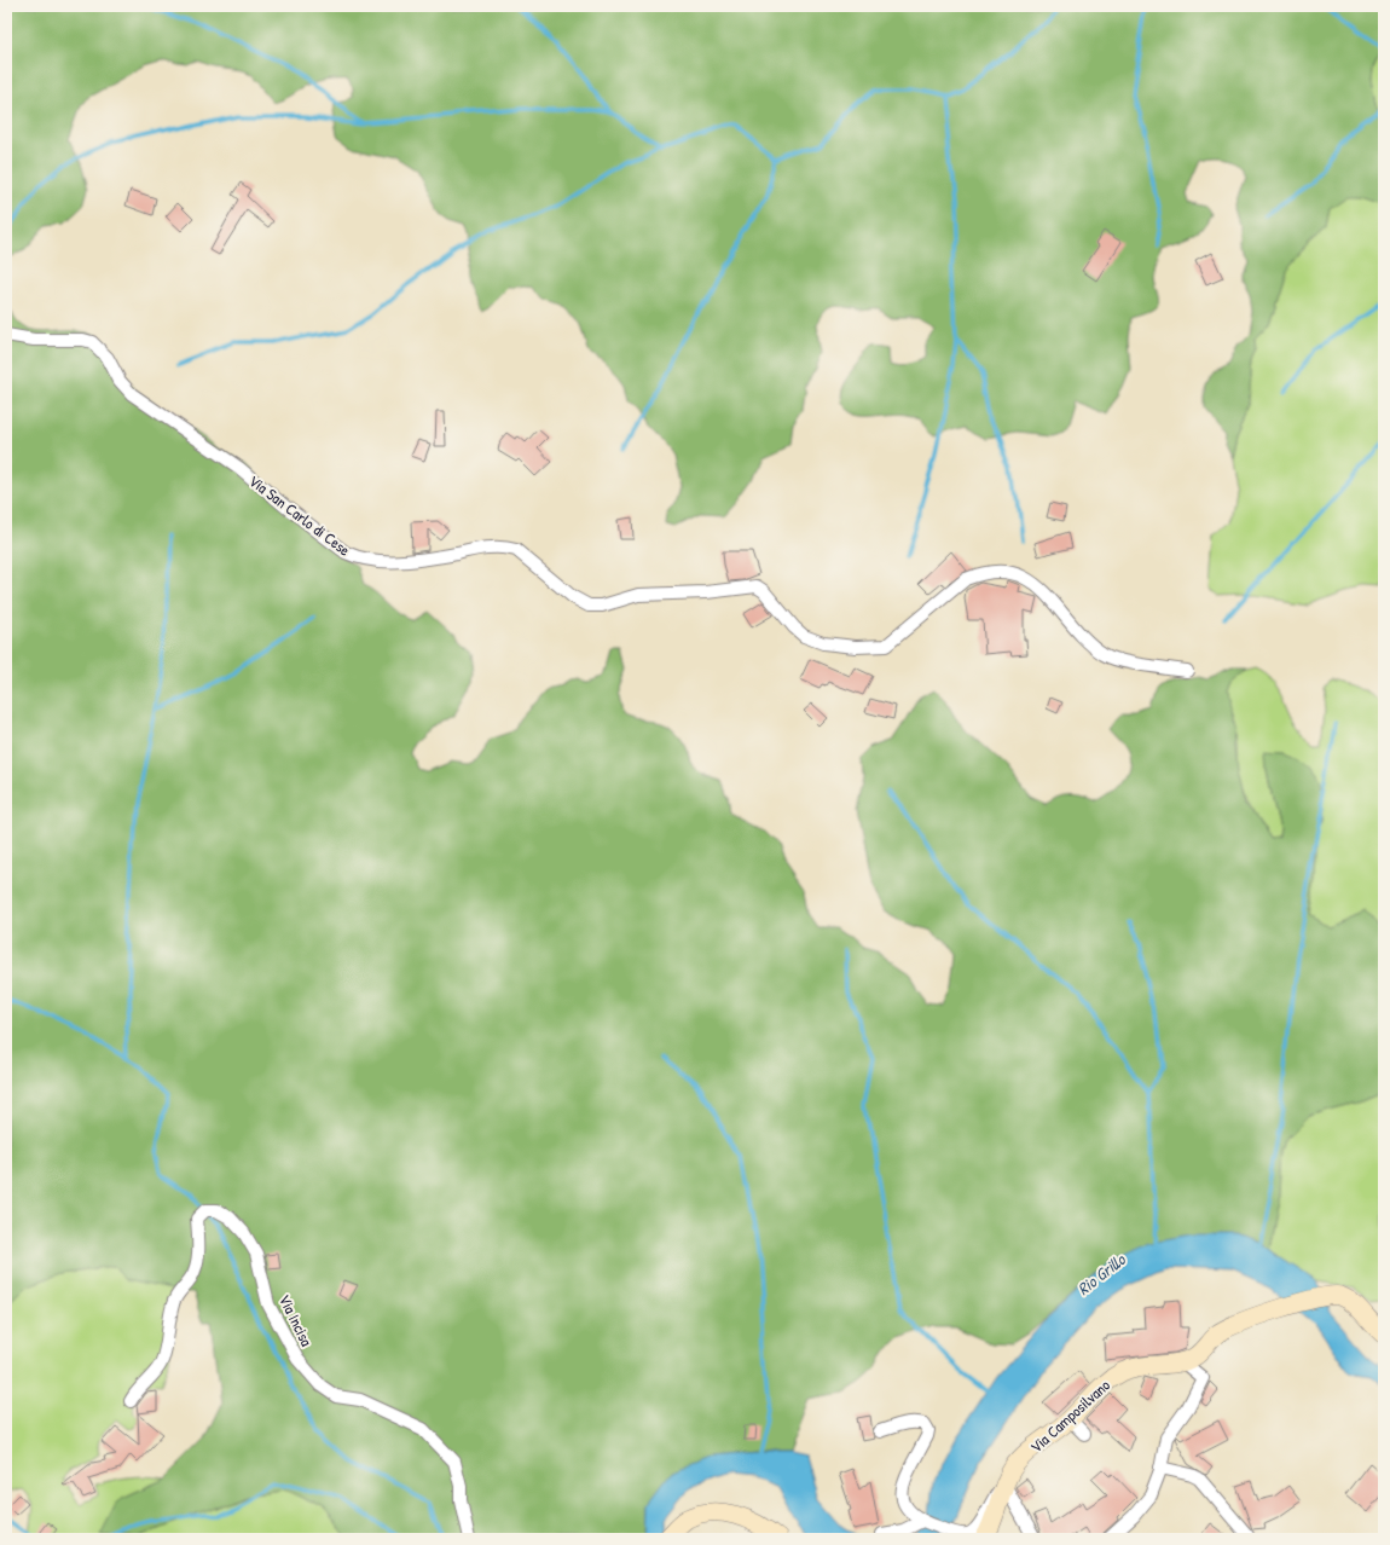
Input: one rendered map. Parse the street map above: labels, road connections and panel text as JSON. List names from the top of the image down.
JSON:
{
  "streets": {
    "street": ["Via San Carlo di Cese", "Via Incisa", "Via Camposilvano"]
  },
  "water": ["Rio Grillo"]
}
